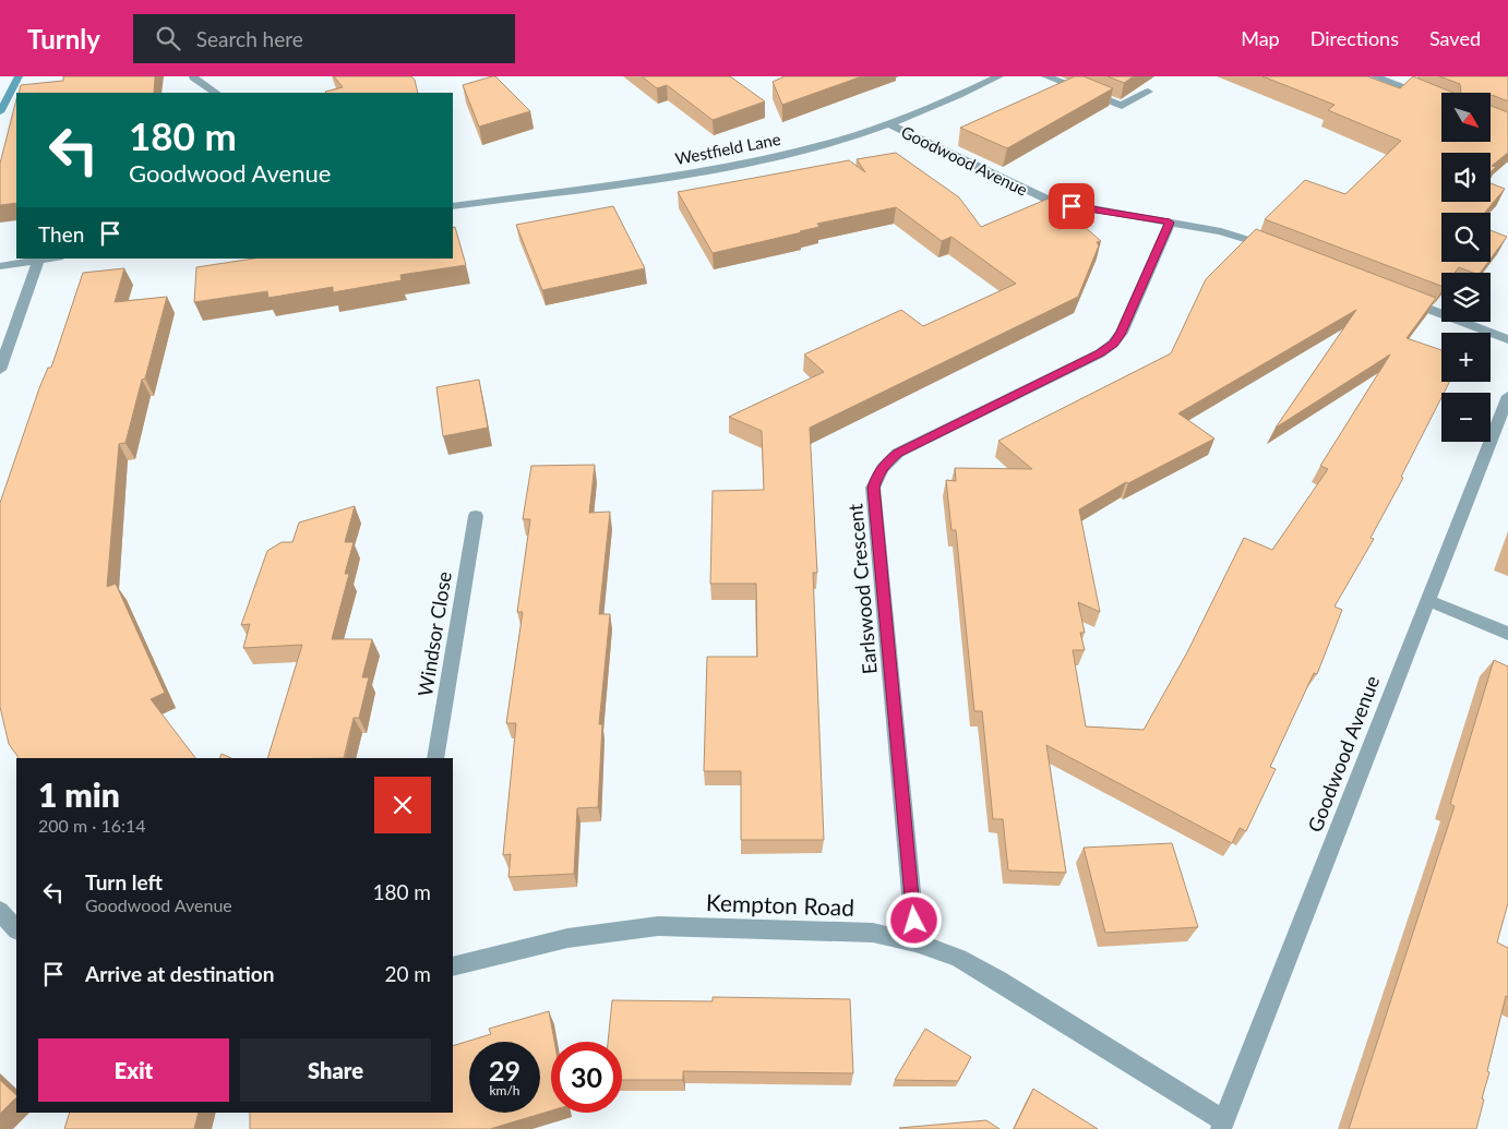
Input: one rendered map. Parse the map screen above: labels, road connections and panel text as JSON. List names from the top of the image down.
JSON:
{
  "streets": {
    "street": [
      "Westfield Lane",
      "Goodwood Avenue",
      "Earlswood Crescent",
      "Windsor Close",
      "Kempton Road"
    ]
  },
  "crossings": [
    ["Westfield Lane", "Goodwood Avenue"],
    ["Goodwood Avenue", "Earlswood Crescent"],
    ["Goodwood Avenue", "Kempton Road"],
    ["Earlswood Crescent", "Kempton Road"]
  ],
  "north": "bottom right",
  "page": {
    "header": "Turnly",
    "search": "Search here",
    "nav": ["Map", "Directions", "Saved"],
    "map_buttons": ["+", "−"],
    "turn": ["180 m", "Goodwood Avenue"],
    "then": "Then",
    "heading": ["1 min", "200 m · 16:14"],
    "list": [
      {
        "name": "Turn left",
        "note": "Goodwood Avenue",
        "value": "180 m"
      },
      {
        "name": "Arrive at destination",
        "value": "20 m"
      }
    ],
    "buttons": ["Exit", "Share"],
    "speed": "29 km/h",
    "limit": "30"
  }
}
